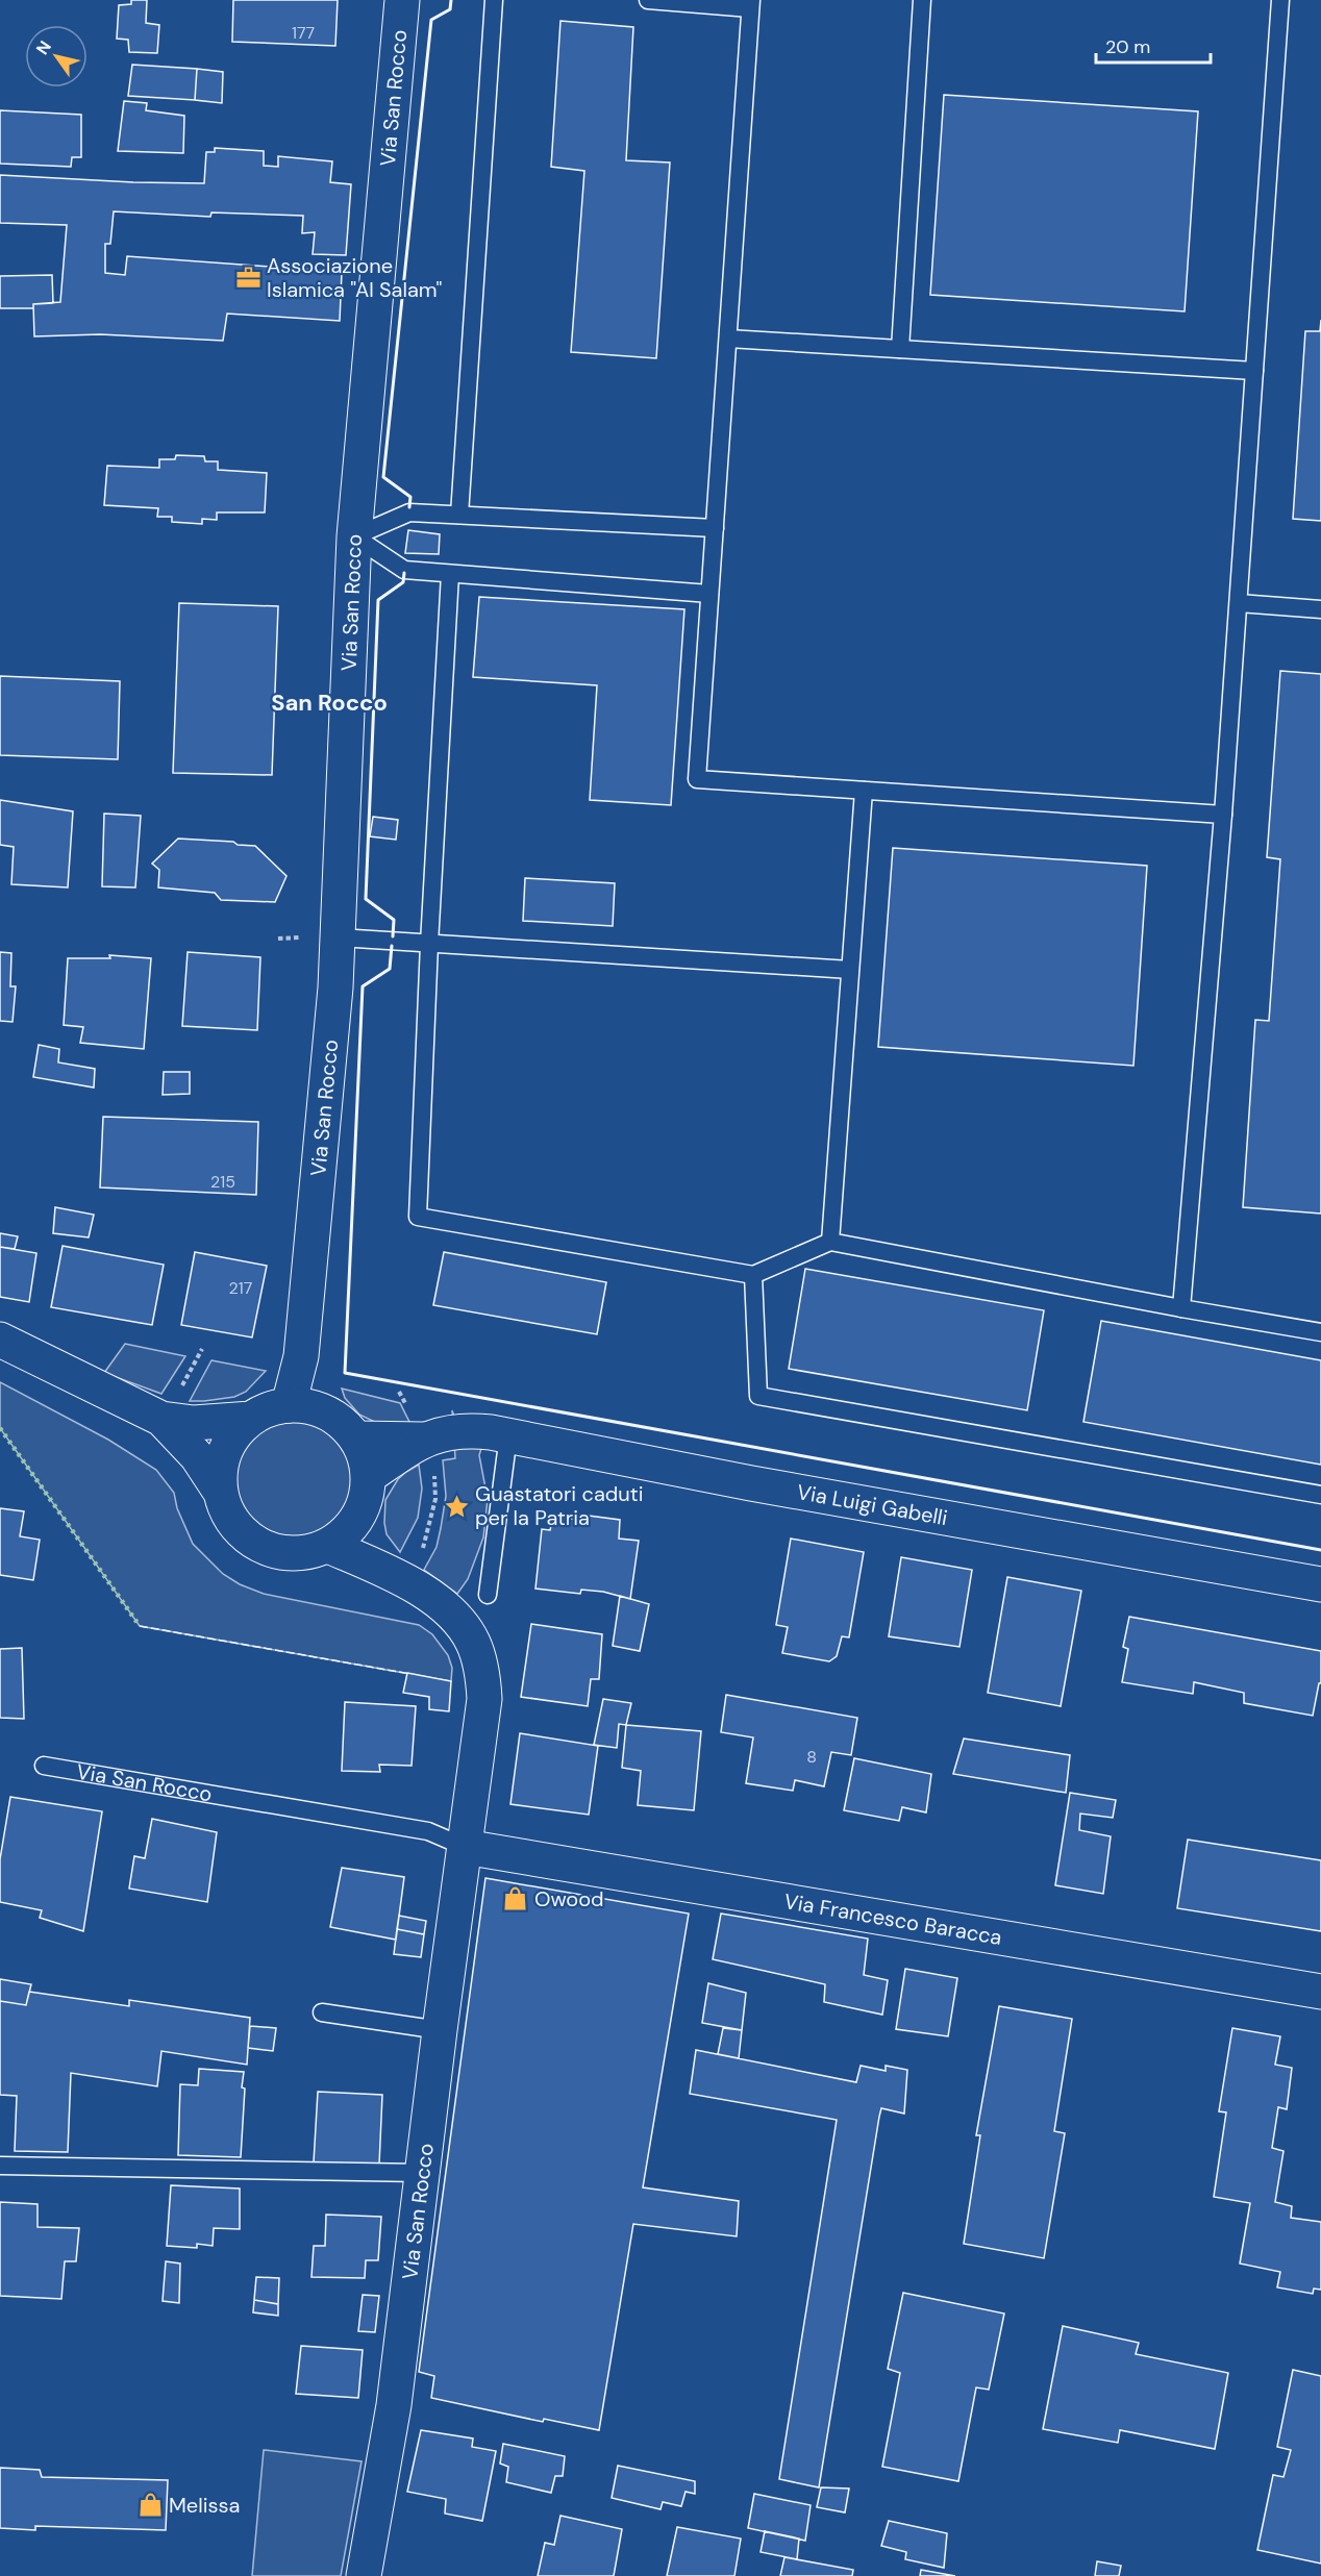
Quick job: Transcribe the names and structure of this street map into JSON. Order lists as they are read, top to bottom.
{
  "streets": {
    "street": ["Via San Rocco", "Via Luigi Gabelli", "Via Francesco Baracca"]
  },
  "crossings": [
    ["Via San Rocco", "Via Luigi Gabelli"],
    ["Via San Rocco", "Via Francesco Baracca"]
  ],
  "districts": ["San Rocco"],
  "places": {
    "office": ["Associazione Islamica \"Al Salam\""],
    "place": ["Guastatori caduti per la Patria"],
    "shop": ["Owood", "Melissa"]
  },
  "house_numbers": [
    "177",
    "215",
    "217",
    "8"
  ],
  "scale_bar": "20 m",
  "north": "top left"
}
